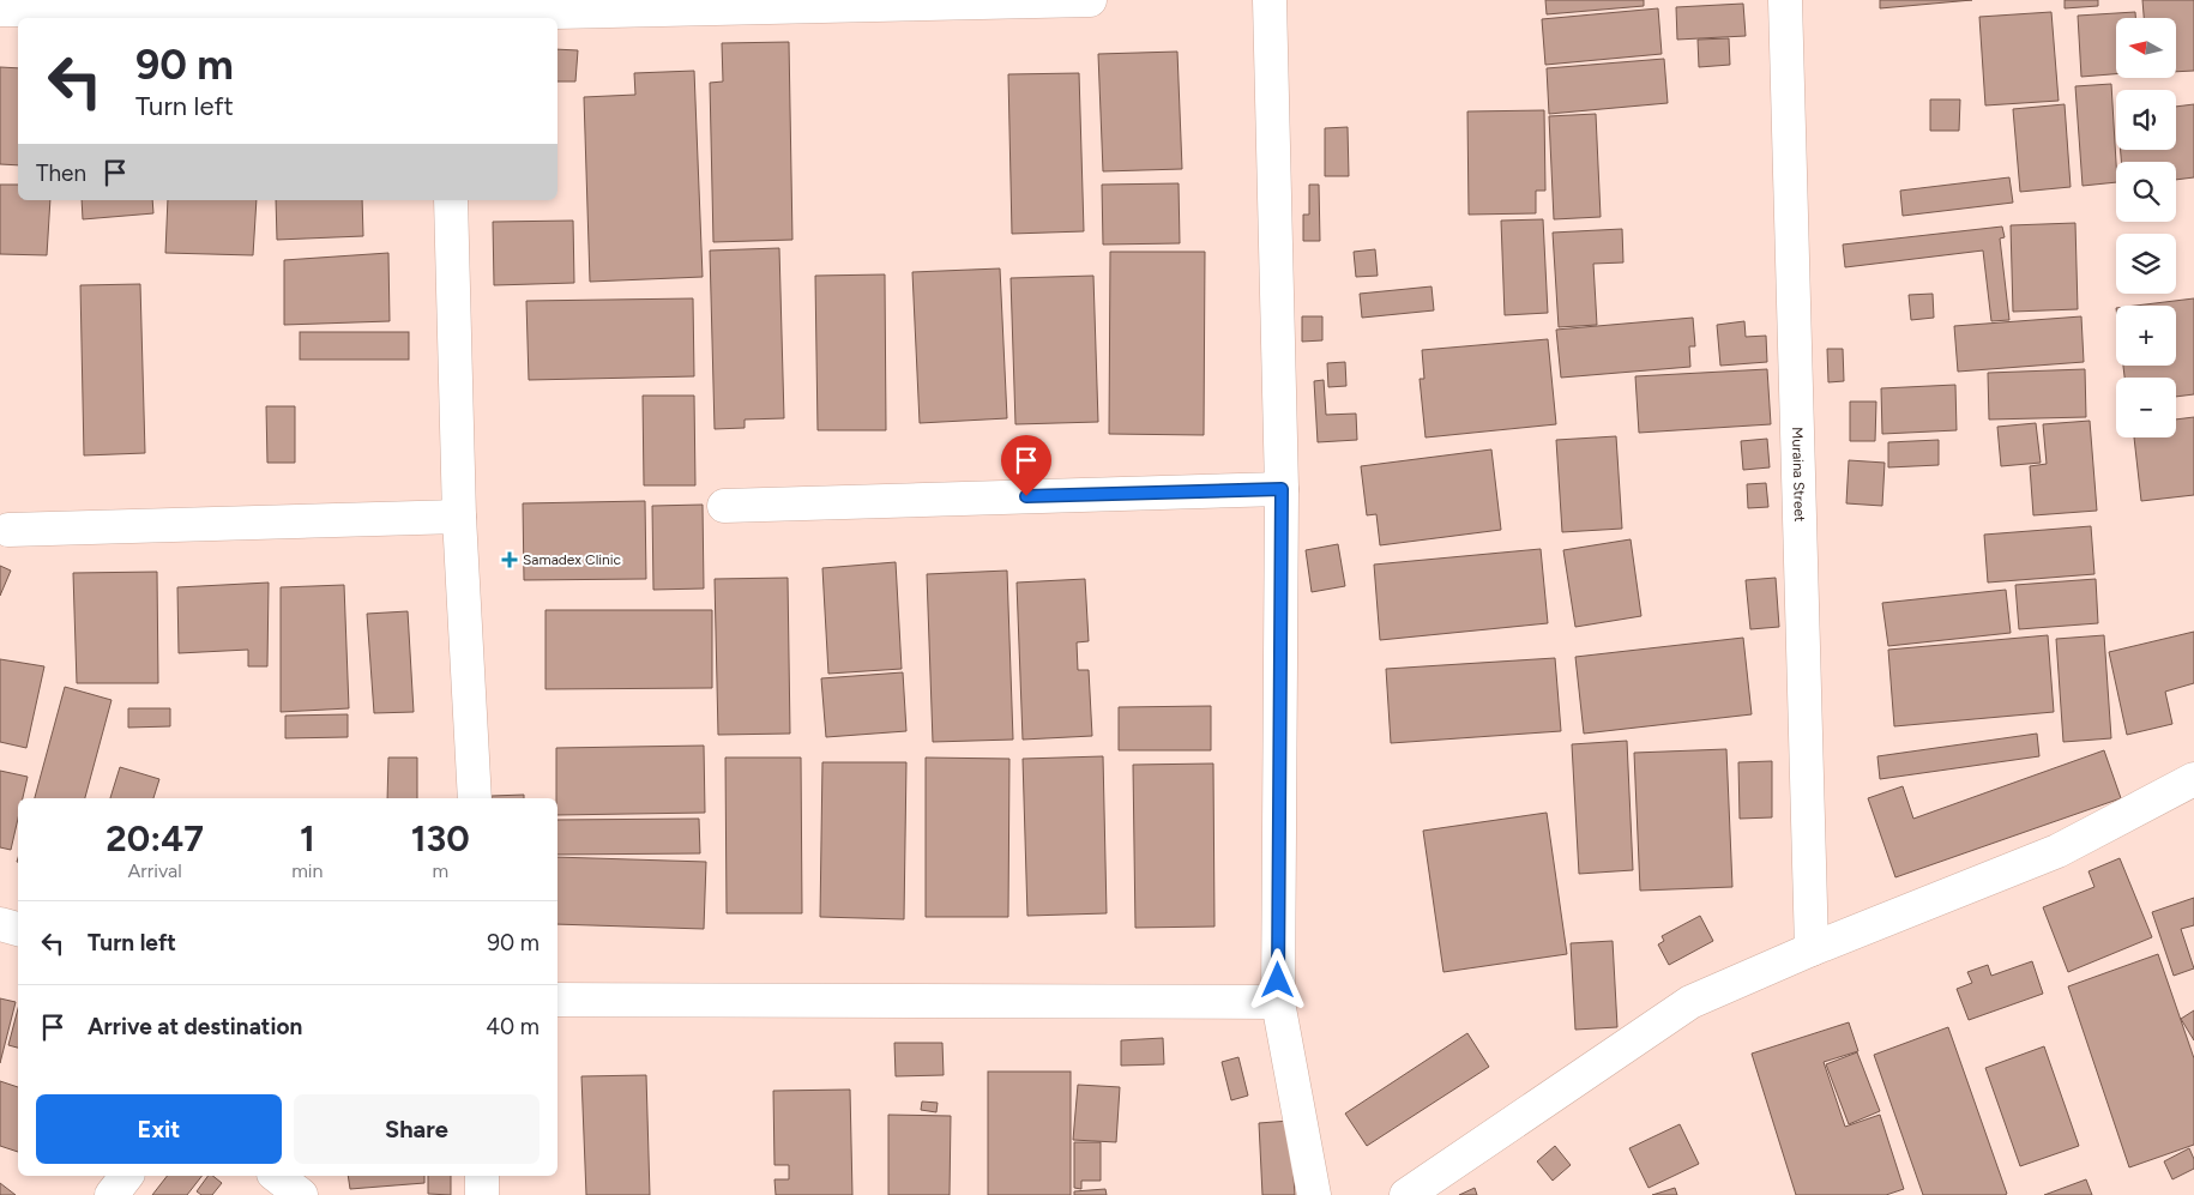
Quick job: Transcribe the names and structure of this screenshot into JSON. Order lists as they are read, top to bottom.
{
  "streets": {
    "street": ["Muraina Street"]
  },
  "places": {
    "health": ["Samadex Clinic"]
  },
  "north": "left",
  "page": {
    "map_buttons": ["+", "−"],
    "turn": ["90 m", "Turn left"],
    "then": "Then",
    "eta": [
      "20:47",
      "Arrival",
      "1",
      "min",
      "130",
      "m"
    ],
    "list": [
      {
        "name": "Turn left",
        "value": "90 m"
      },
      {
        "name": "Arrive at destination",
        "value": "40 m"
      }
    ],
    "buttons": ["Exit", "Share"]
  }
}
